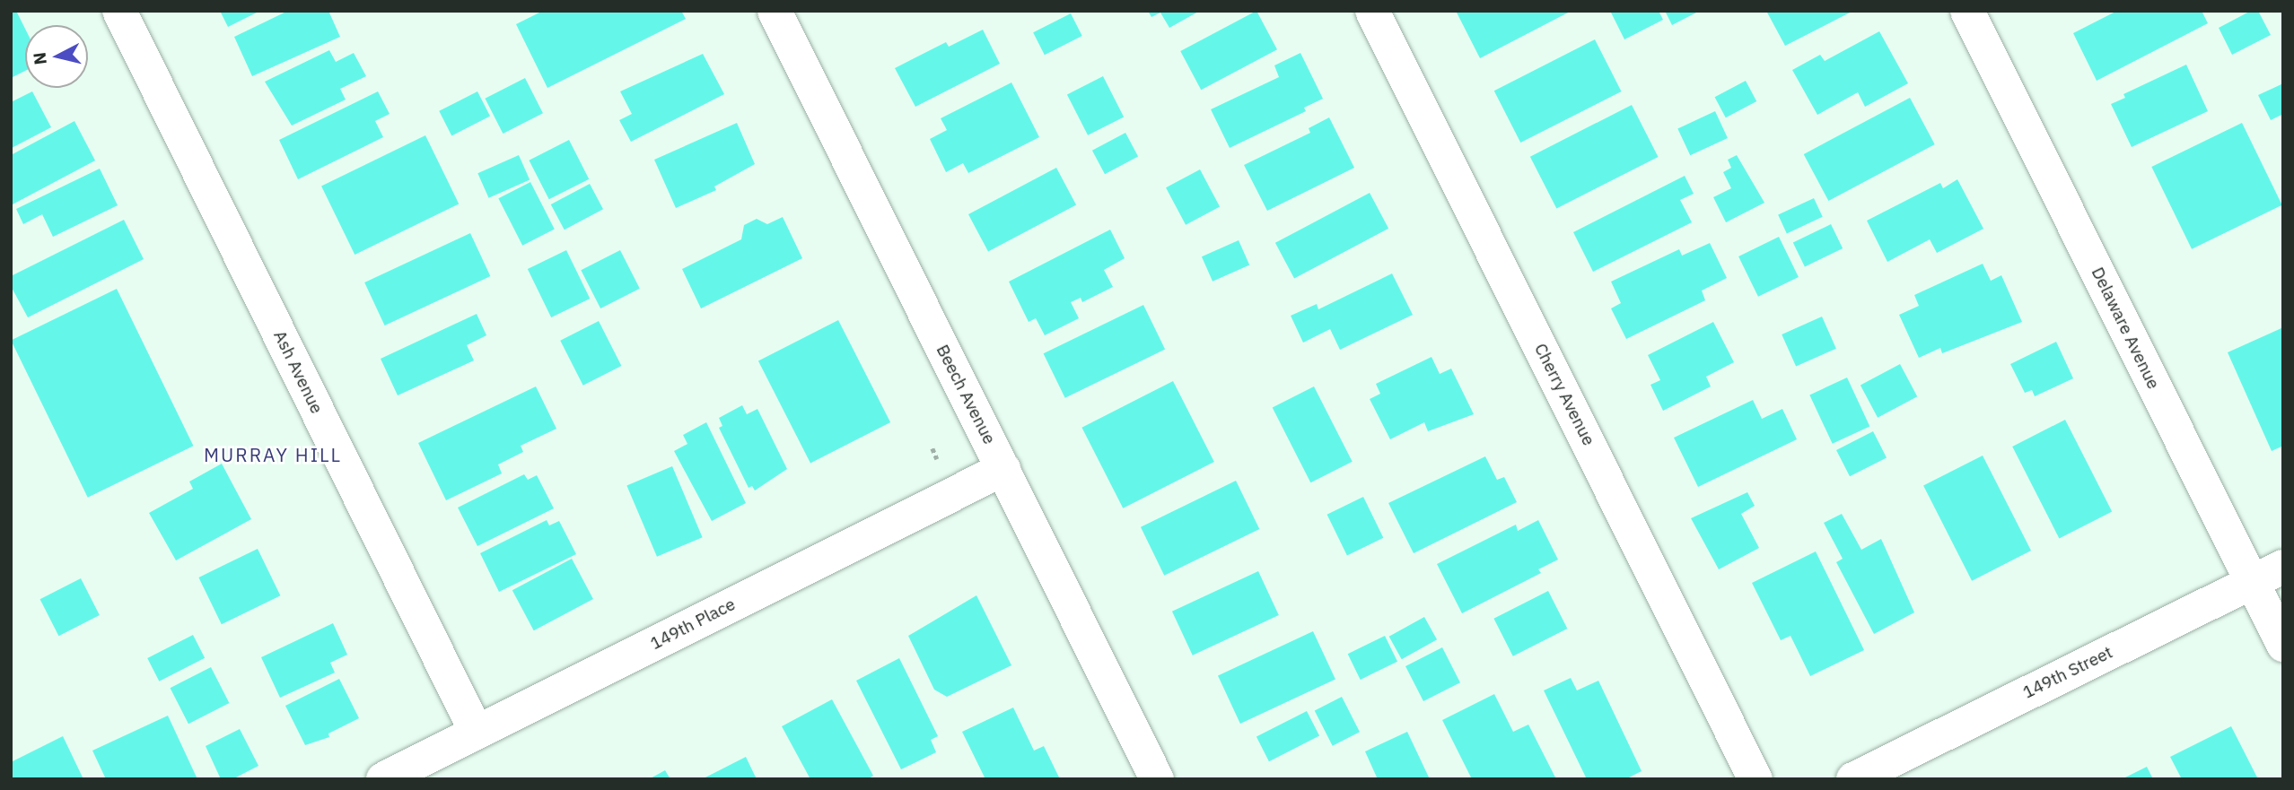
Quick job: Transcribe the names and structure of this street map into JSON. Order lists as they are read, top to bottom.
{
  "streets": {
    "street": [
      "Delaware Avenue",
      "Ash Avenue",
      "Beech Avenue",
      "Cherry Avenue",
      "149th Place",
      "149th Street"
    ]
  },
  "crossings": [
    ["Delaware Avenue", "149th Street"],
    ["Ash Avenue", "149th Place"],
    ["Beech Avenue", "149th Place"]
  ],
  "districts": ["MURRAY HILL"],
  "north": "left"
}
